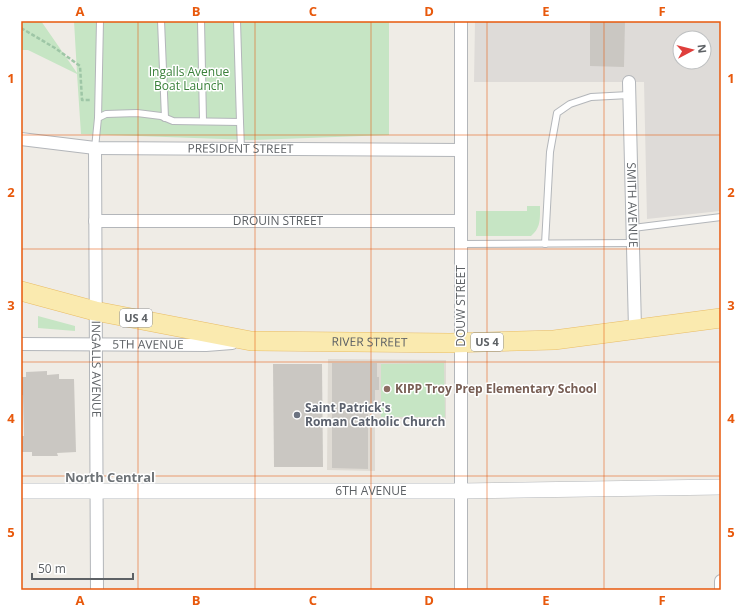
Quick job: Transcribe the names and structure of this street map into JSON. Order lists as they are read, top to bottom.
{
  "streets": {
    "main road": ["US 4", "RIVER STREET"],
    "street": [
      "PRESIDENT STREET",
      "SMITH AVENUE",
      "DROUIN STREET",
      "DOUW STREET",
      "5TH AVENUE",
      "INGALLS AVENUE",
      "6TH AVENUE"
    ]
  },
  "crossings": [
    ["PRESIDENT STREET", "DOUW STREET"],
    ["PRESIDENT STREET", "INGALLS AVENUE"],
    ["SMITH AVENUE", "RIVER STREET"],
    ["DROUIN STREET", "DOUW STREET"],
    ["DROUIN STREET", "INGALLS AVENUE"],
    ["DOUW STREET", "RIVER STREET"],
    ["DOUW STREET", "6TH AVENUE"],
    ["RIVER STREET", "5TH AVENUE"],
    ["RIVER STREET", "INGALLS AVENUE"],
    ["5TH AVENUE", "INGALLS AVENUE"],
    ["INGALLS AVENUE", "6TH AVENUE"]
  ],
  "districts": ["North Central"],
  "parks": ["Ingalls Avenue Boat Launch"],
  "places": ["KIPP Troy Prep Elementary School", "Saint Patrick's Roman Catholic Church"],
  "scale_bar": "50 m",
  "north": "right",
  "grid": {
    "columns": [
      "A",
      "B",
      "C",
      "D",
      "E",
      "F"
    ],
    "rows": [
      "1",
      "2",
      "3",
      "4",
      "5"
    ]
  }
}
